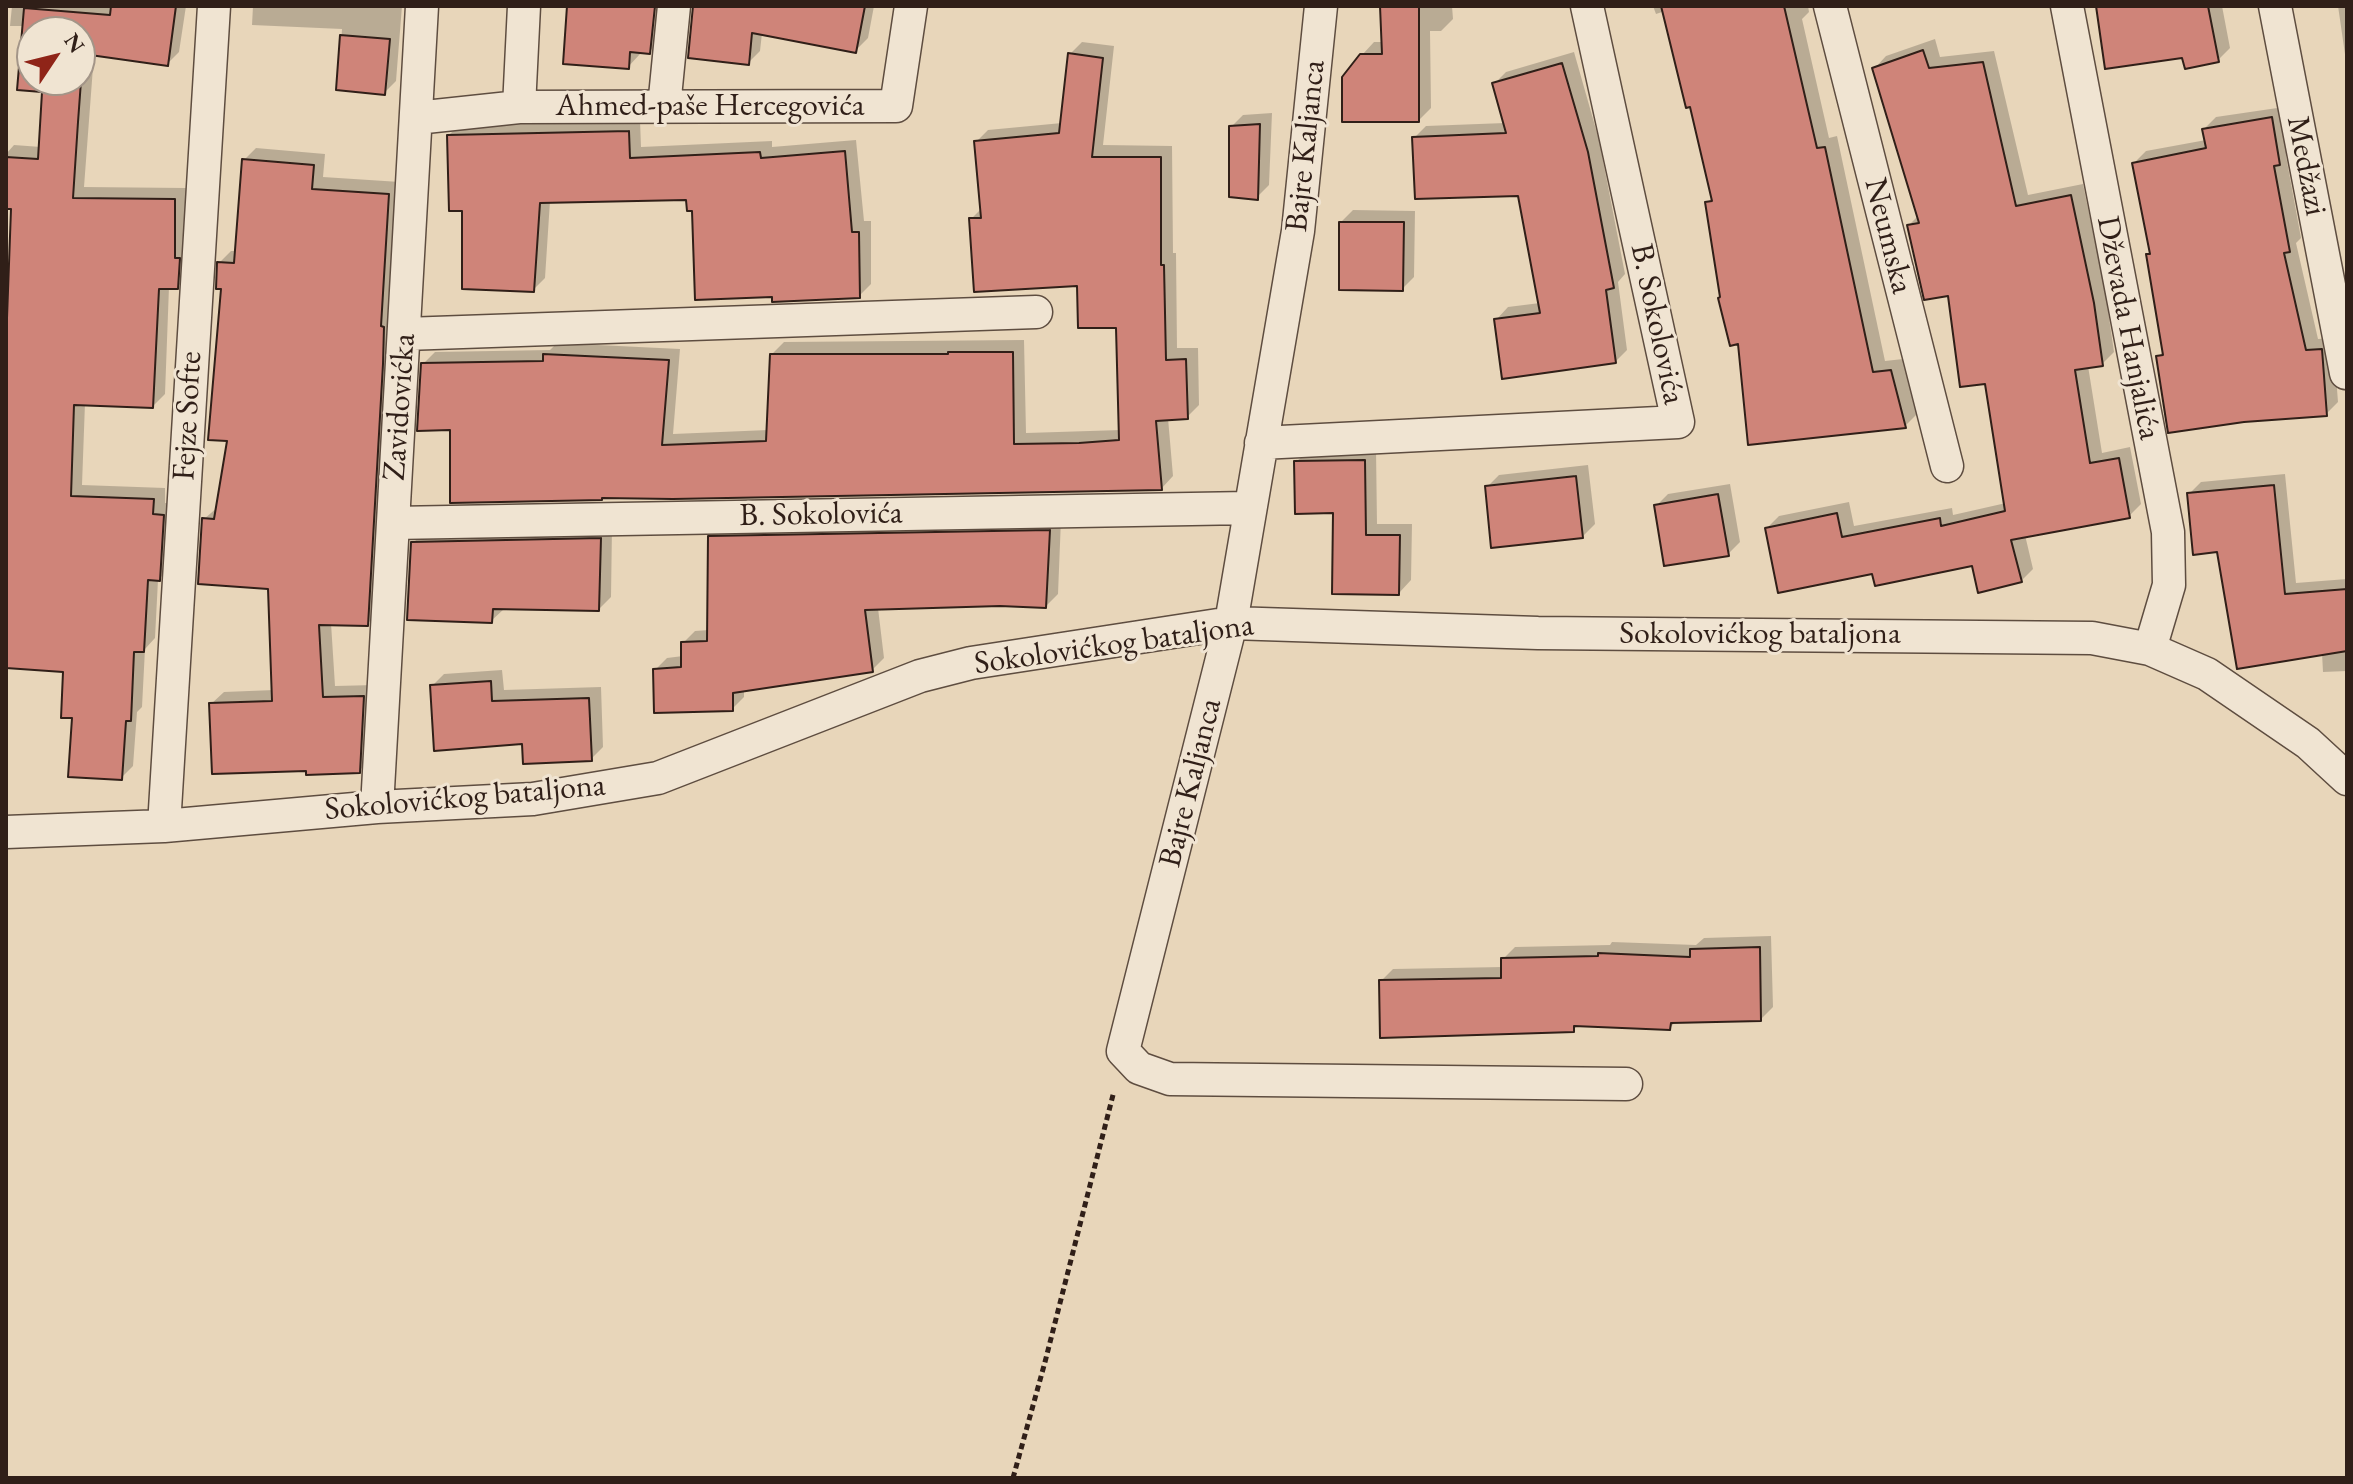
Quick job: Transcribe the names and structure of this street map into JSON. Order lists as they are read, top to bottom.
{
  "streets": {
    "street": [
      "Ahmed-paše Hercegovića",
      "Bajre Kaljanca",
      "Medžazi",
      "Neumska",
      "B. Sokolovića",
      "Dževada Hanjalića",
      "Zavidovićka",
      "Fejze Softe",
      "Sokolovićkog bataljona"
    ]
  },
  "crossings": [
    ["Ahmed-paše Hercegovića", "Zavidovićka"],
    ["Bajre Kaljanca", "B. Sokolovića"],
    ["Bajre Kaljanca", "Sokolovićkog bataljona"],
    ["B. Sokolovića", "Zavidovićka"],
    ["Dževada Hanjalića", "Sokolovićkog bataljona"],
    ["Zavidovićka", "Sokolovićkog bataljona"],
    ["Fejze Softe", "Sokolovićkog bataljona"]
  ],
  "north": "top right"
}
